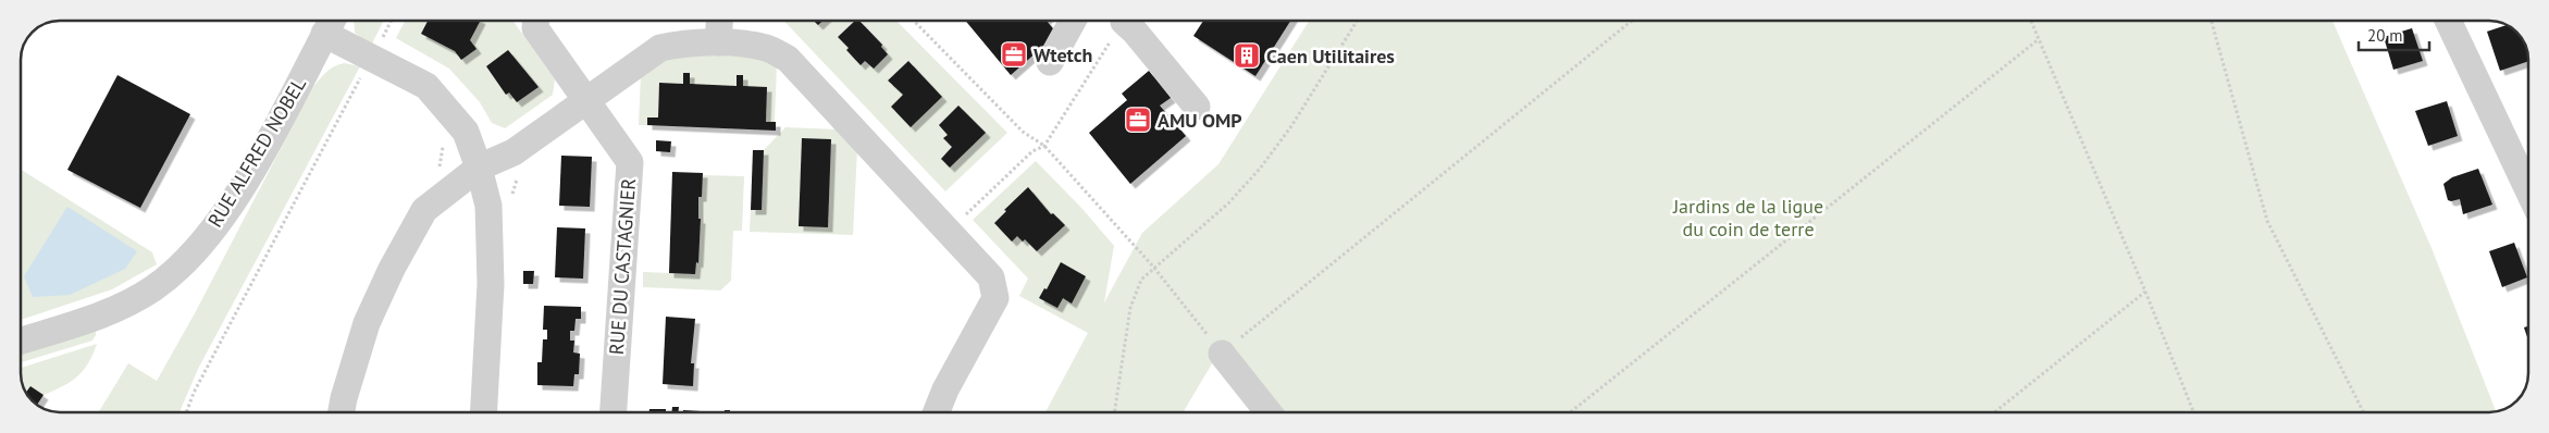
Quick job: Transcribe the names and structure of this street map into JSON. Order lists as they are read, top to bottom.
{
  "streets": {
    "street": ["RUE ALFRED NOBEL", "RUE DU CASTAGNIER"]
  },
  "parks": ["Jardins de la ligue du coin de terre"],
  "places": {
    "office": ["Wtetch", "AMU OMP"],
    "building": ["Caen Utilitaires"]
  },
  "scale_bar": "20 m"
}
